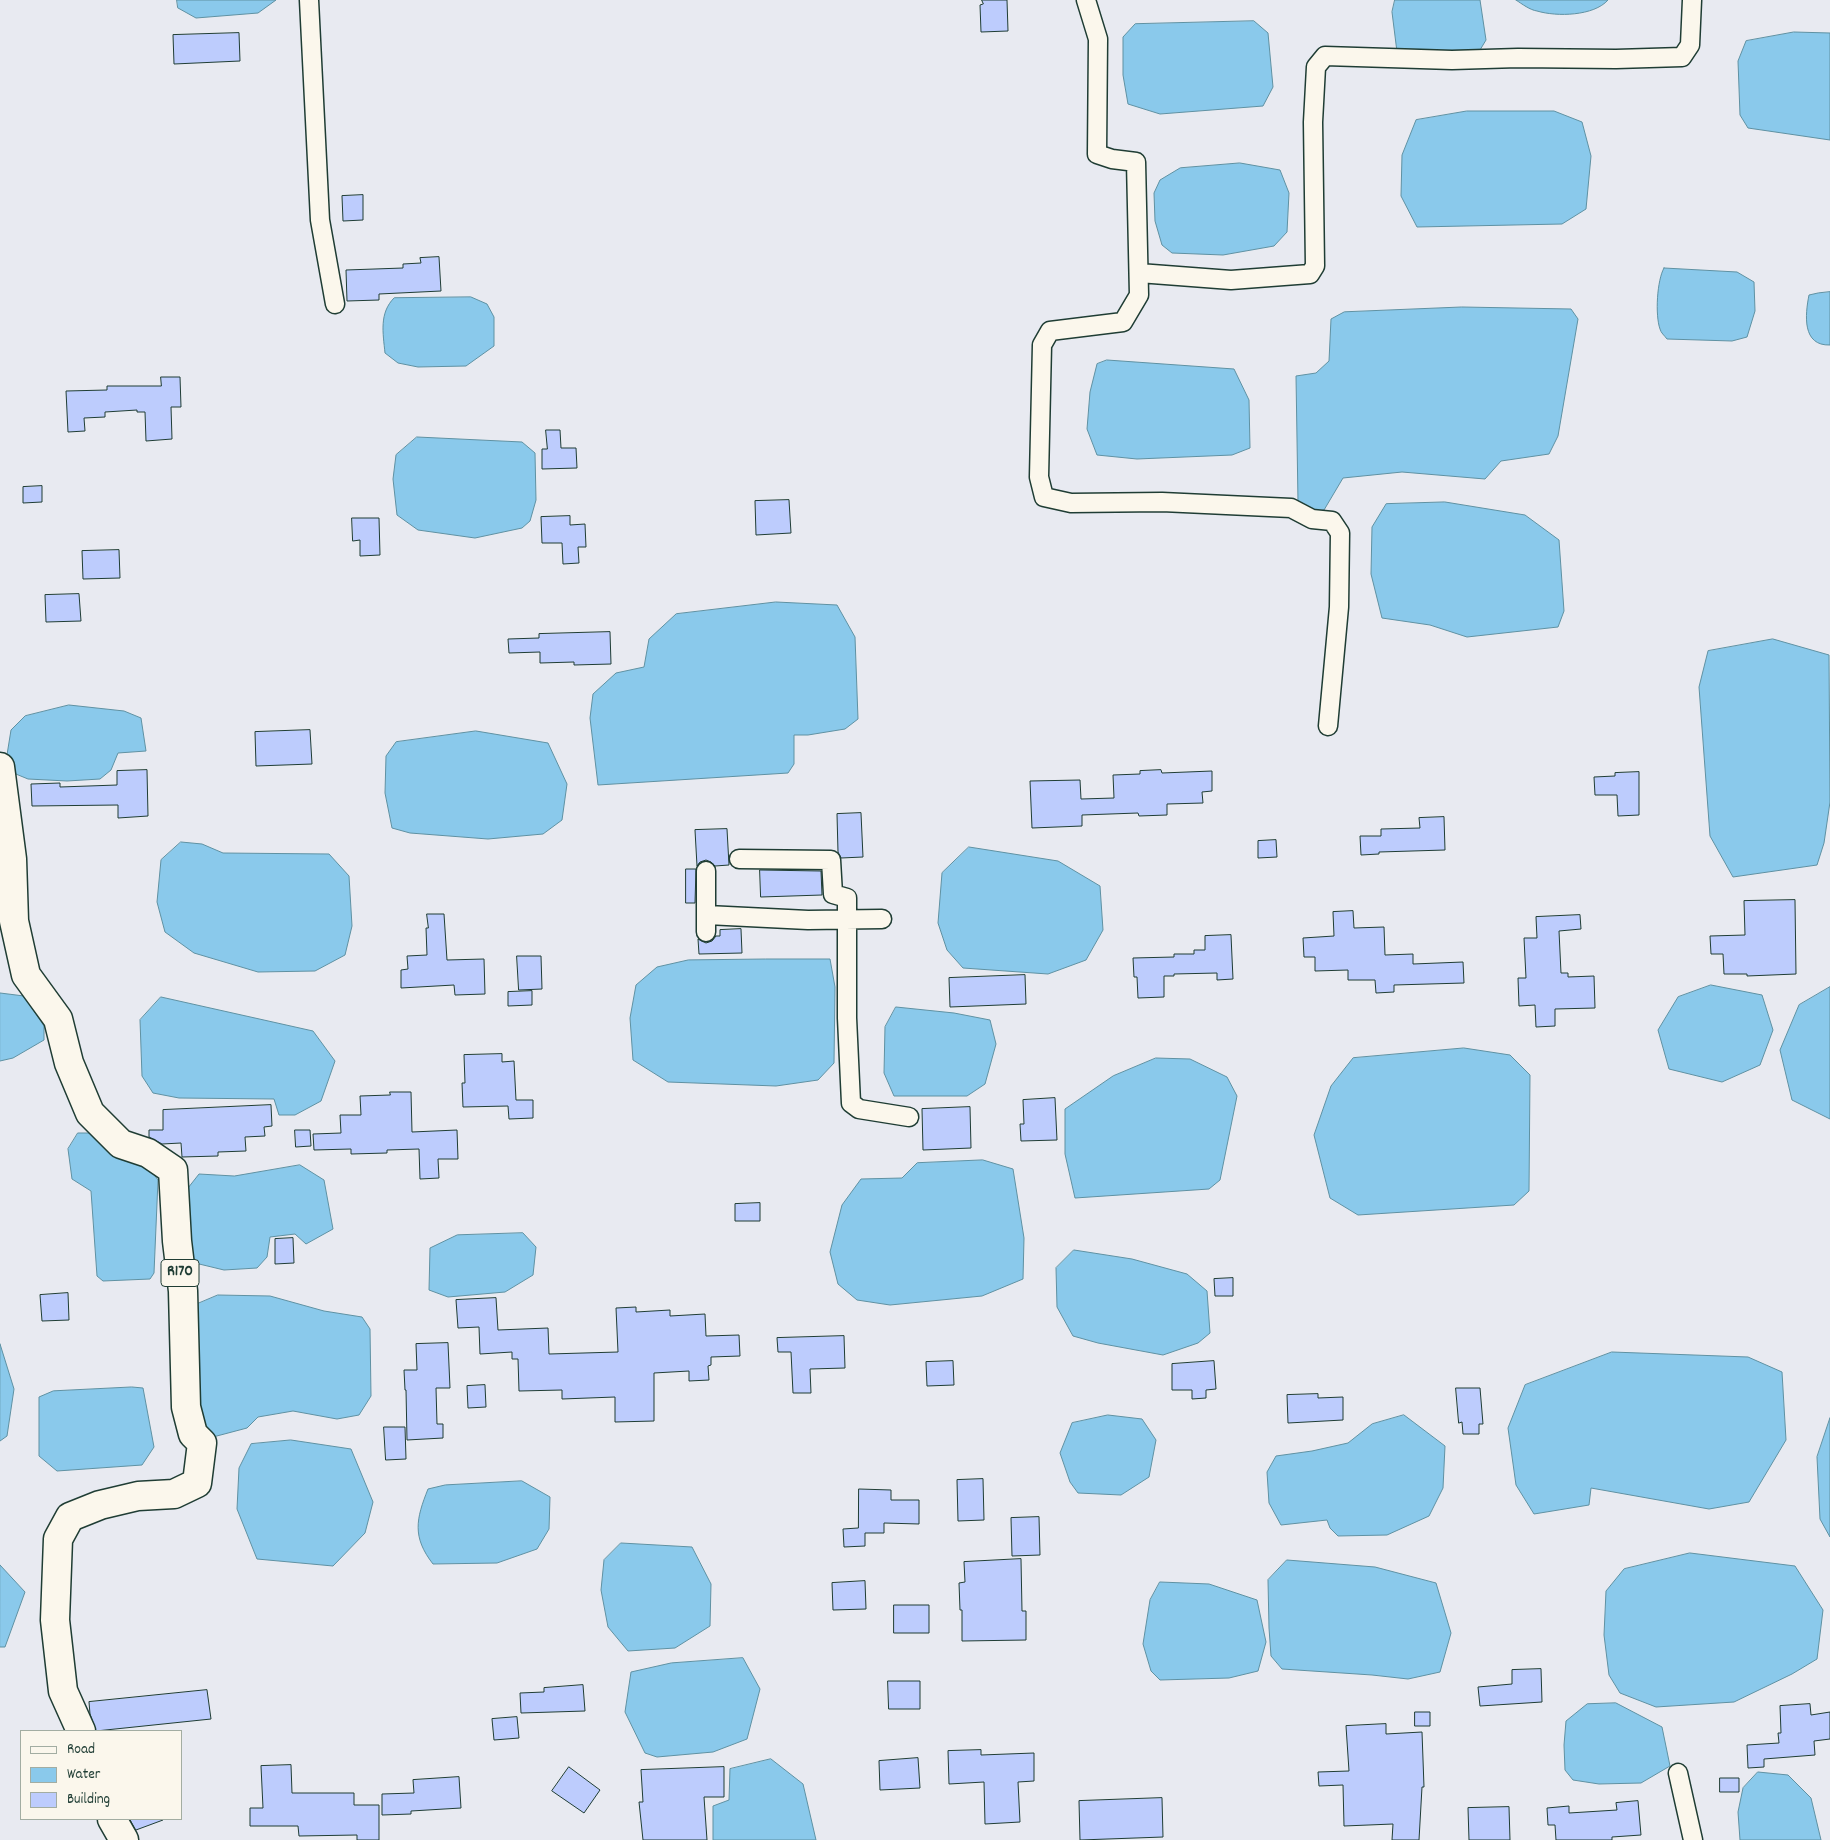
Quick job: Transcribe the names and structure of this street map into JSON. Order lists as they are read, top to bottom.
{
  "streets": {
    "main road": ["R170"]
  },
  "legend": ["Road", "Water", "Building"]
}
